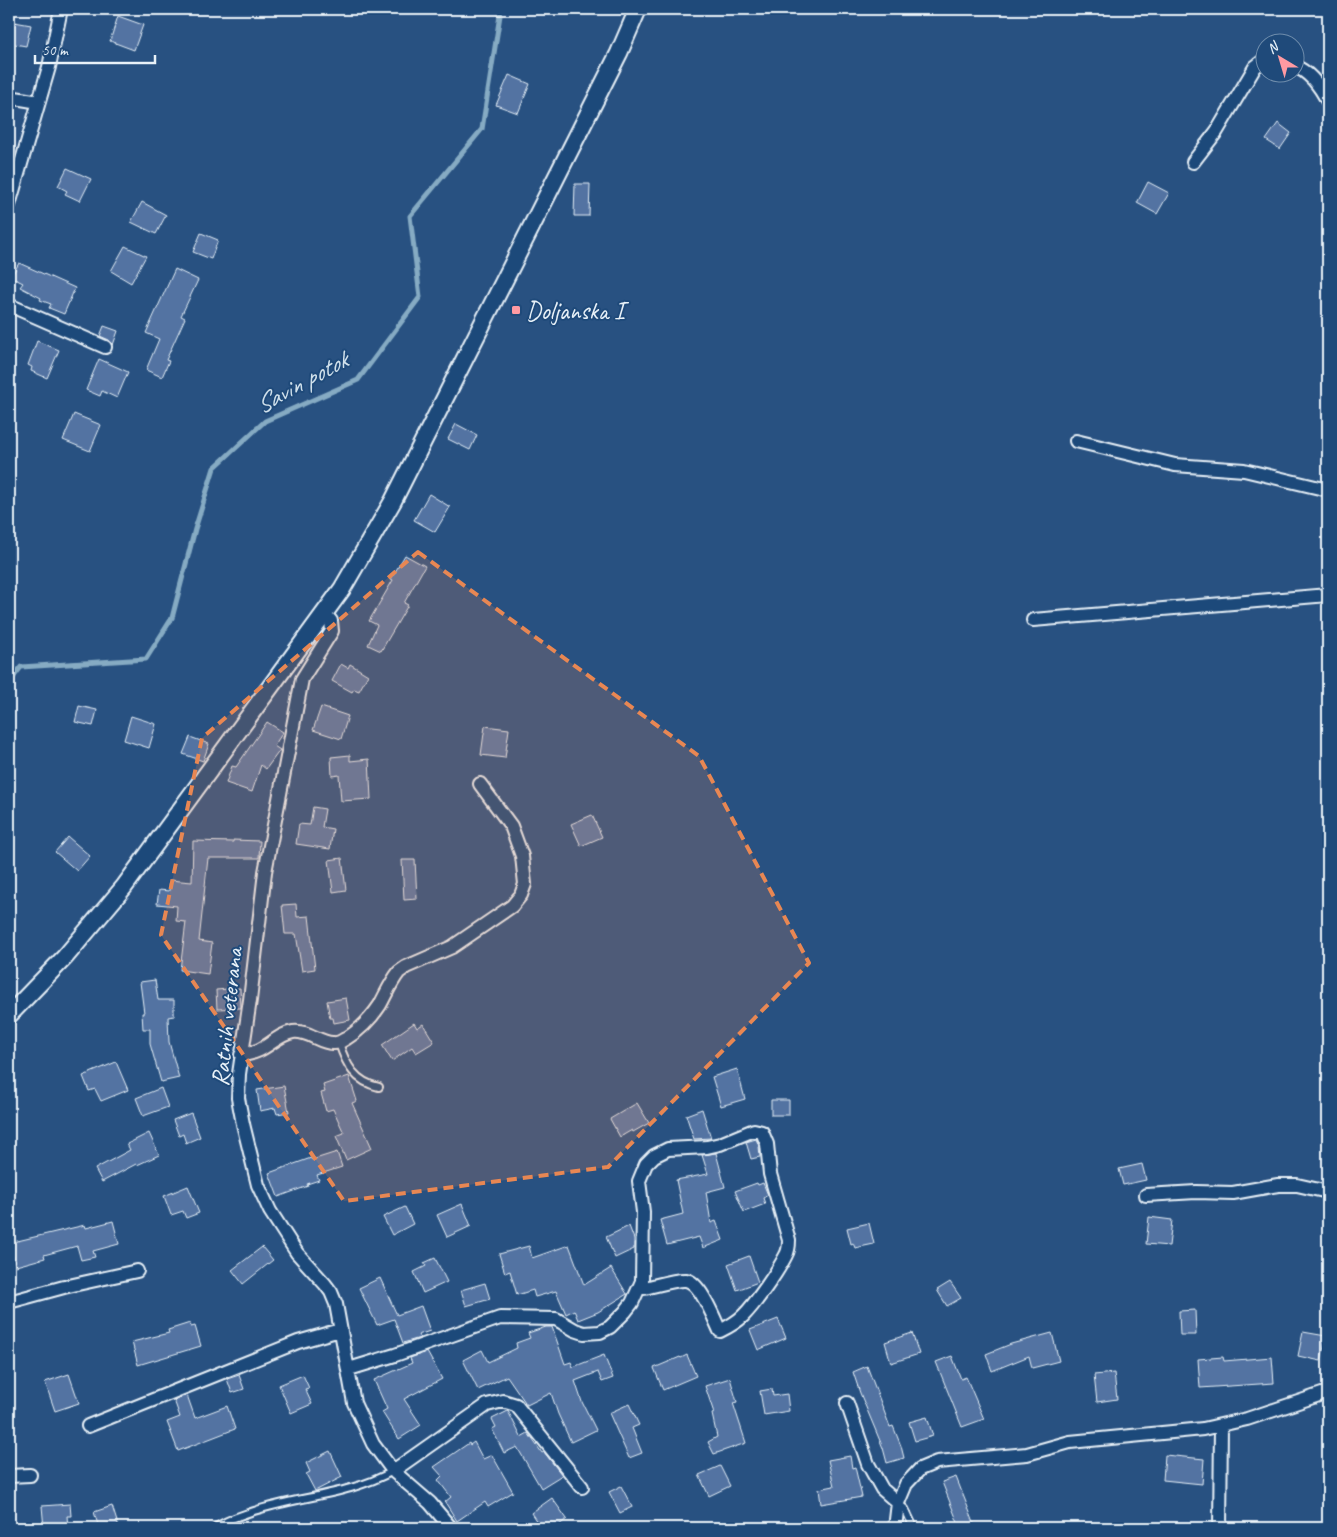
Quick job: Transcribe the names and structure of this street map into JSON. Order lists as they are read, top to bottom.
{
  "streets": {
    "street": ["Ratnih veterana"]
  },
  "water": ["Savin potok"],
  "places": {
    "transit": ["Doljanska I"]
  },
  "scale_bar": "50 m",
  "north": "top left"
}
